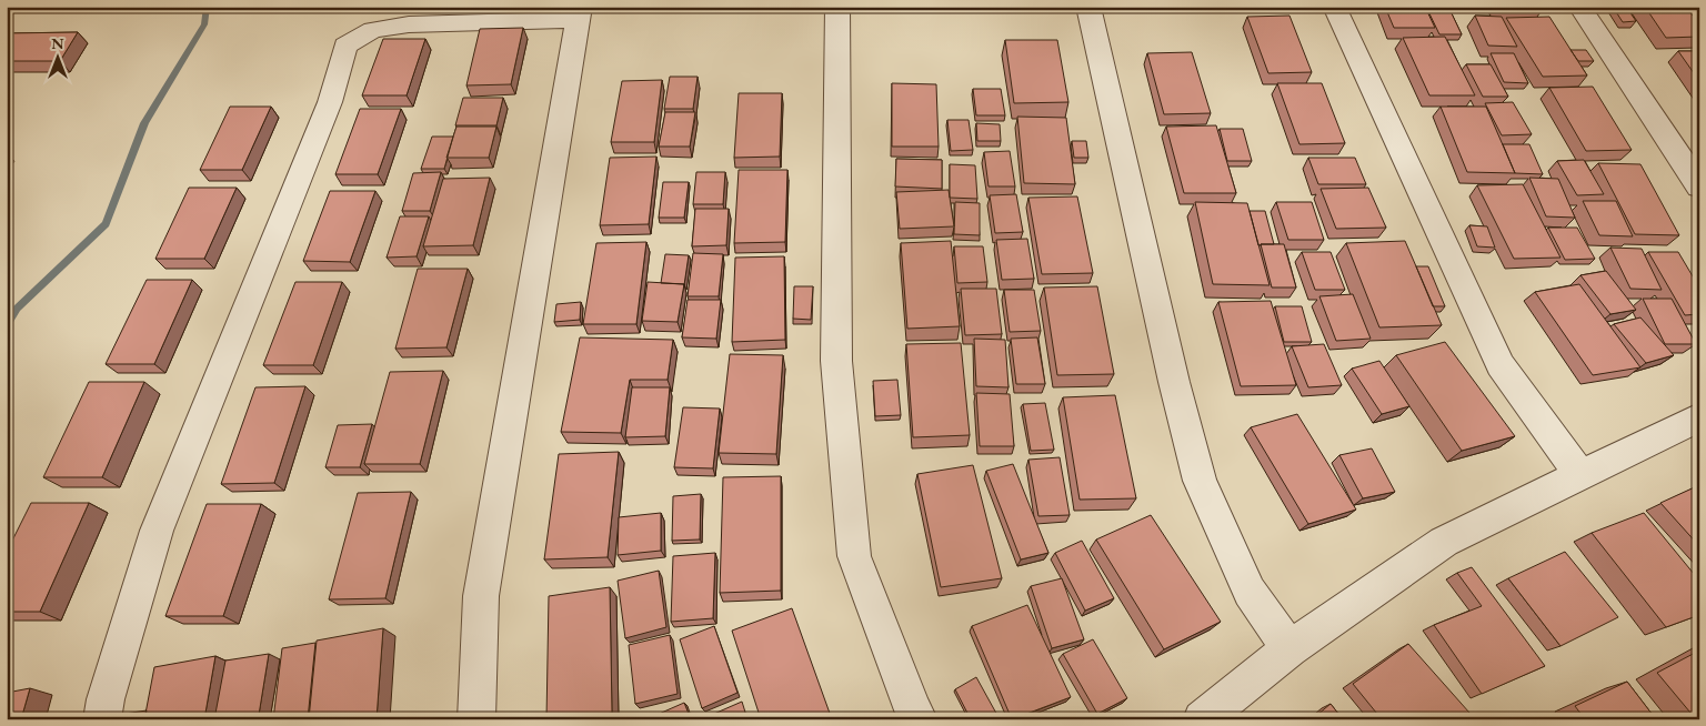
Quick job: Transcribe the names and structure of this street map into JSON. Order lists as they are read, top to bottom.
{
  "north": "top"
}
